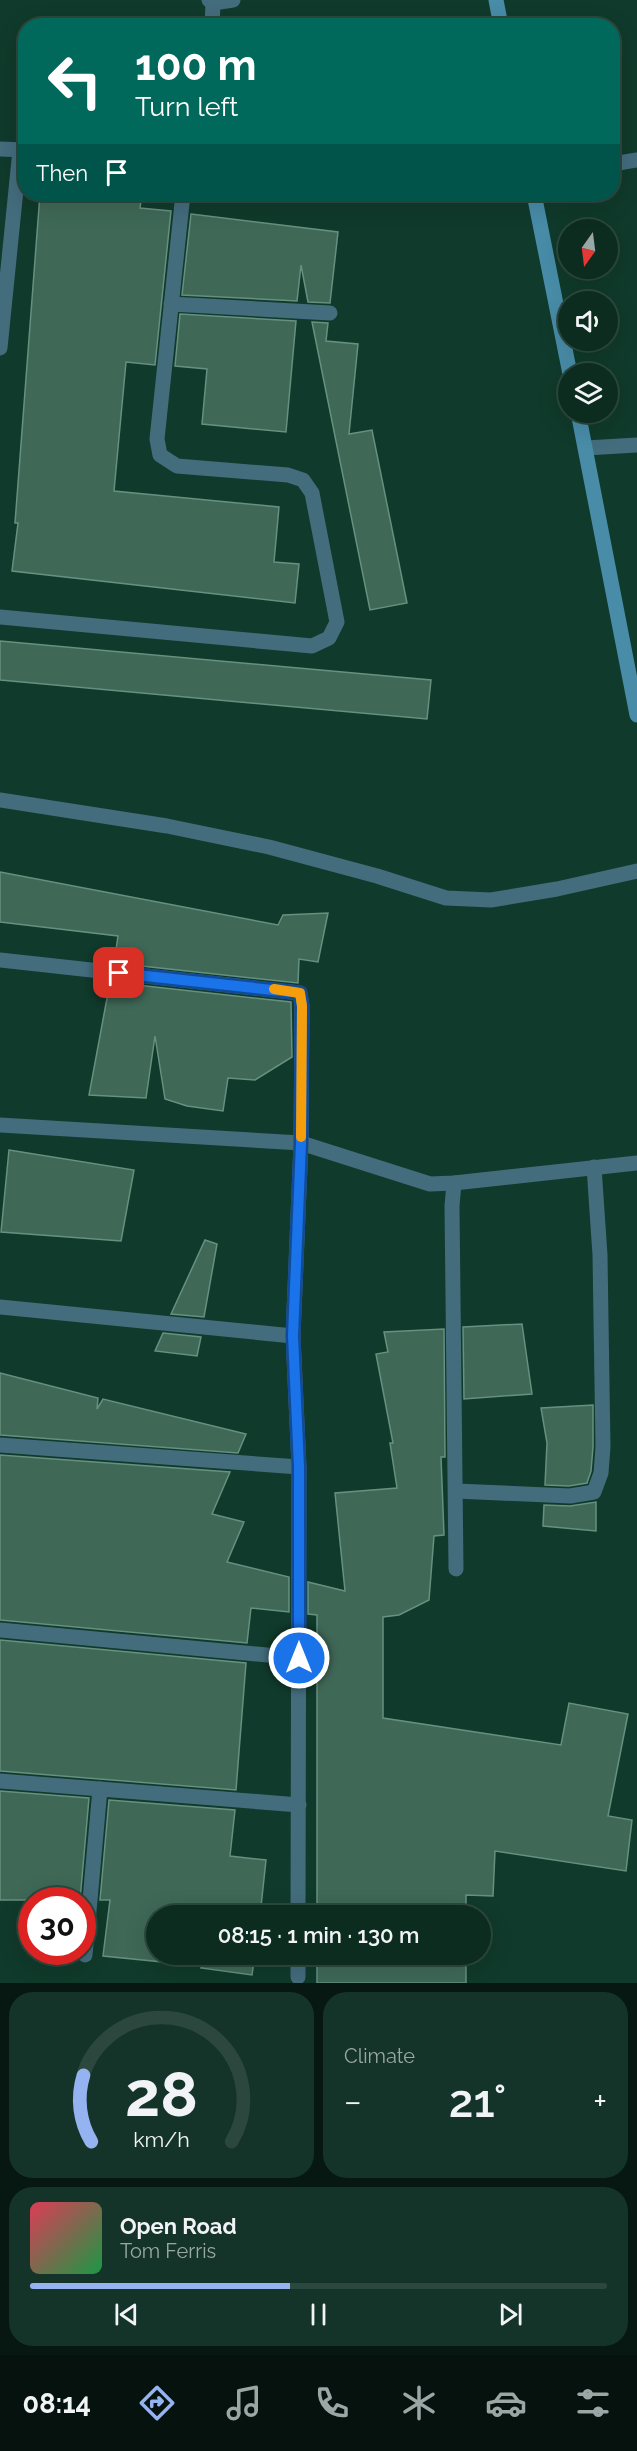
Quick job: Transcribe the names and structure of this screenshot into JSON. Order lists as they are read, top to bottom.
{
  "north": "bottom",
  "page": {
    "turn": ["100 m", "Turn left"],
    "then": "Then",
    "limit": "30",
    "trip": "08:15 · 1 min · 130 m",
    "tile": "Climate",
    "heat": ["−", "21°", "+"],
    "song": ["Open Road", "Tom Ferris"],
    "tabs": "08:14",
    "gauge": ["28", "km/h"]
  }
}
